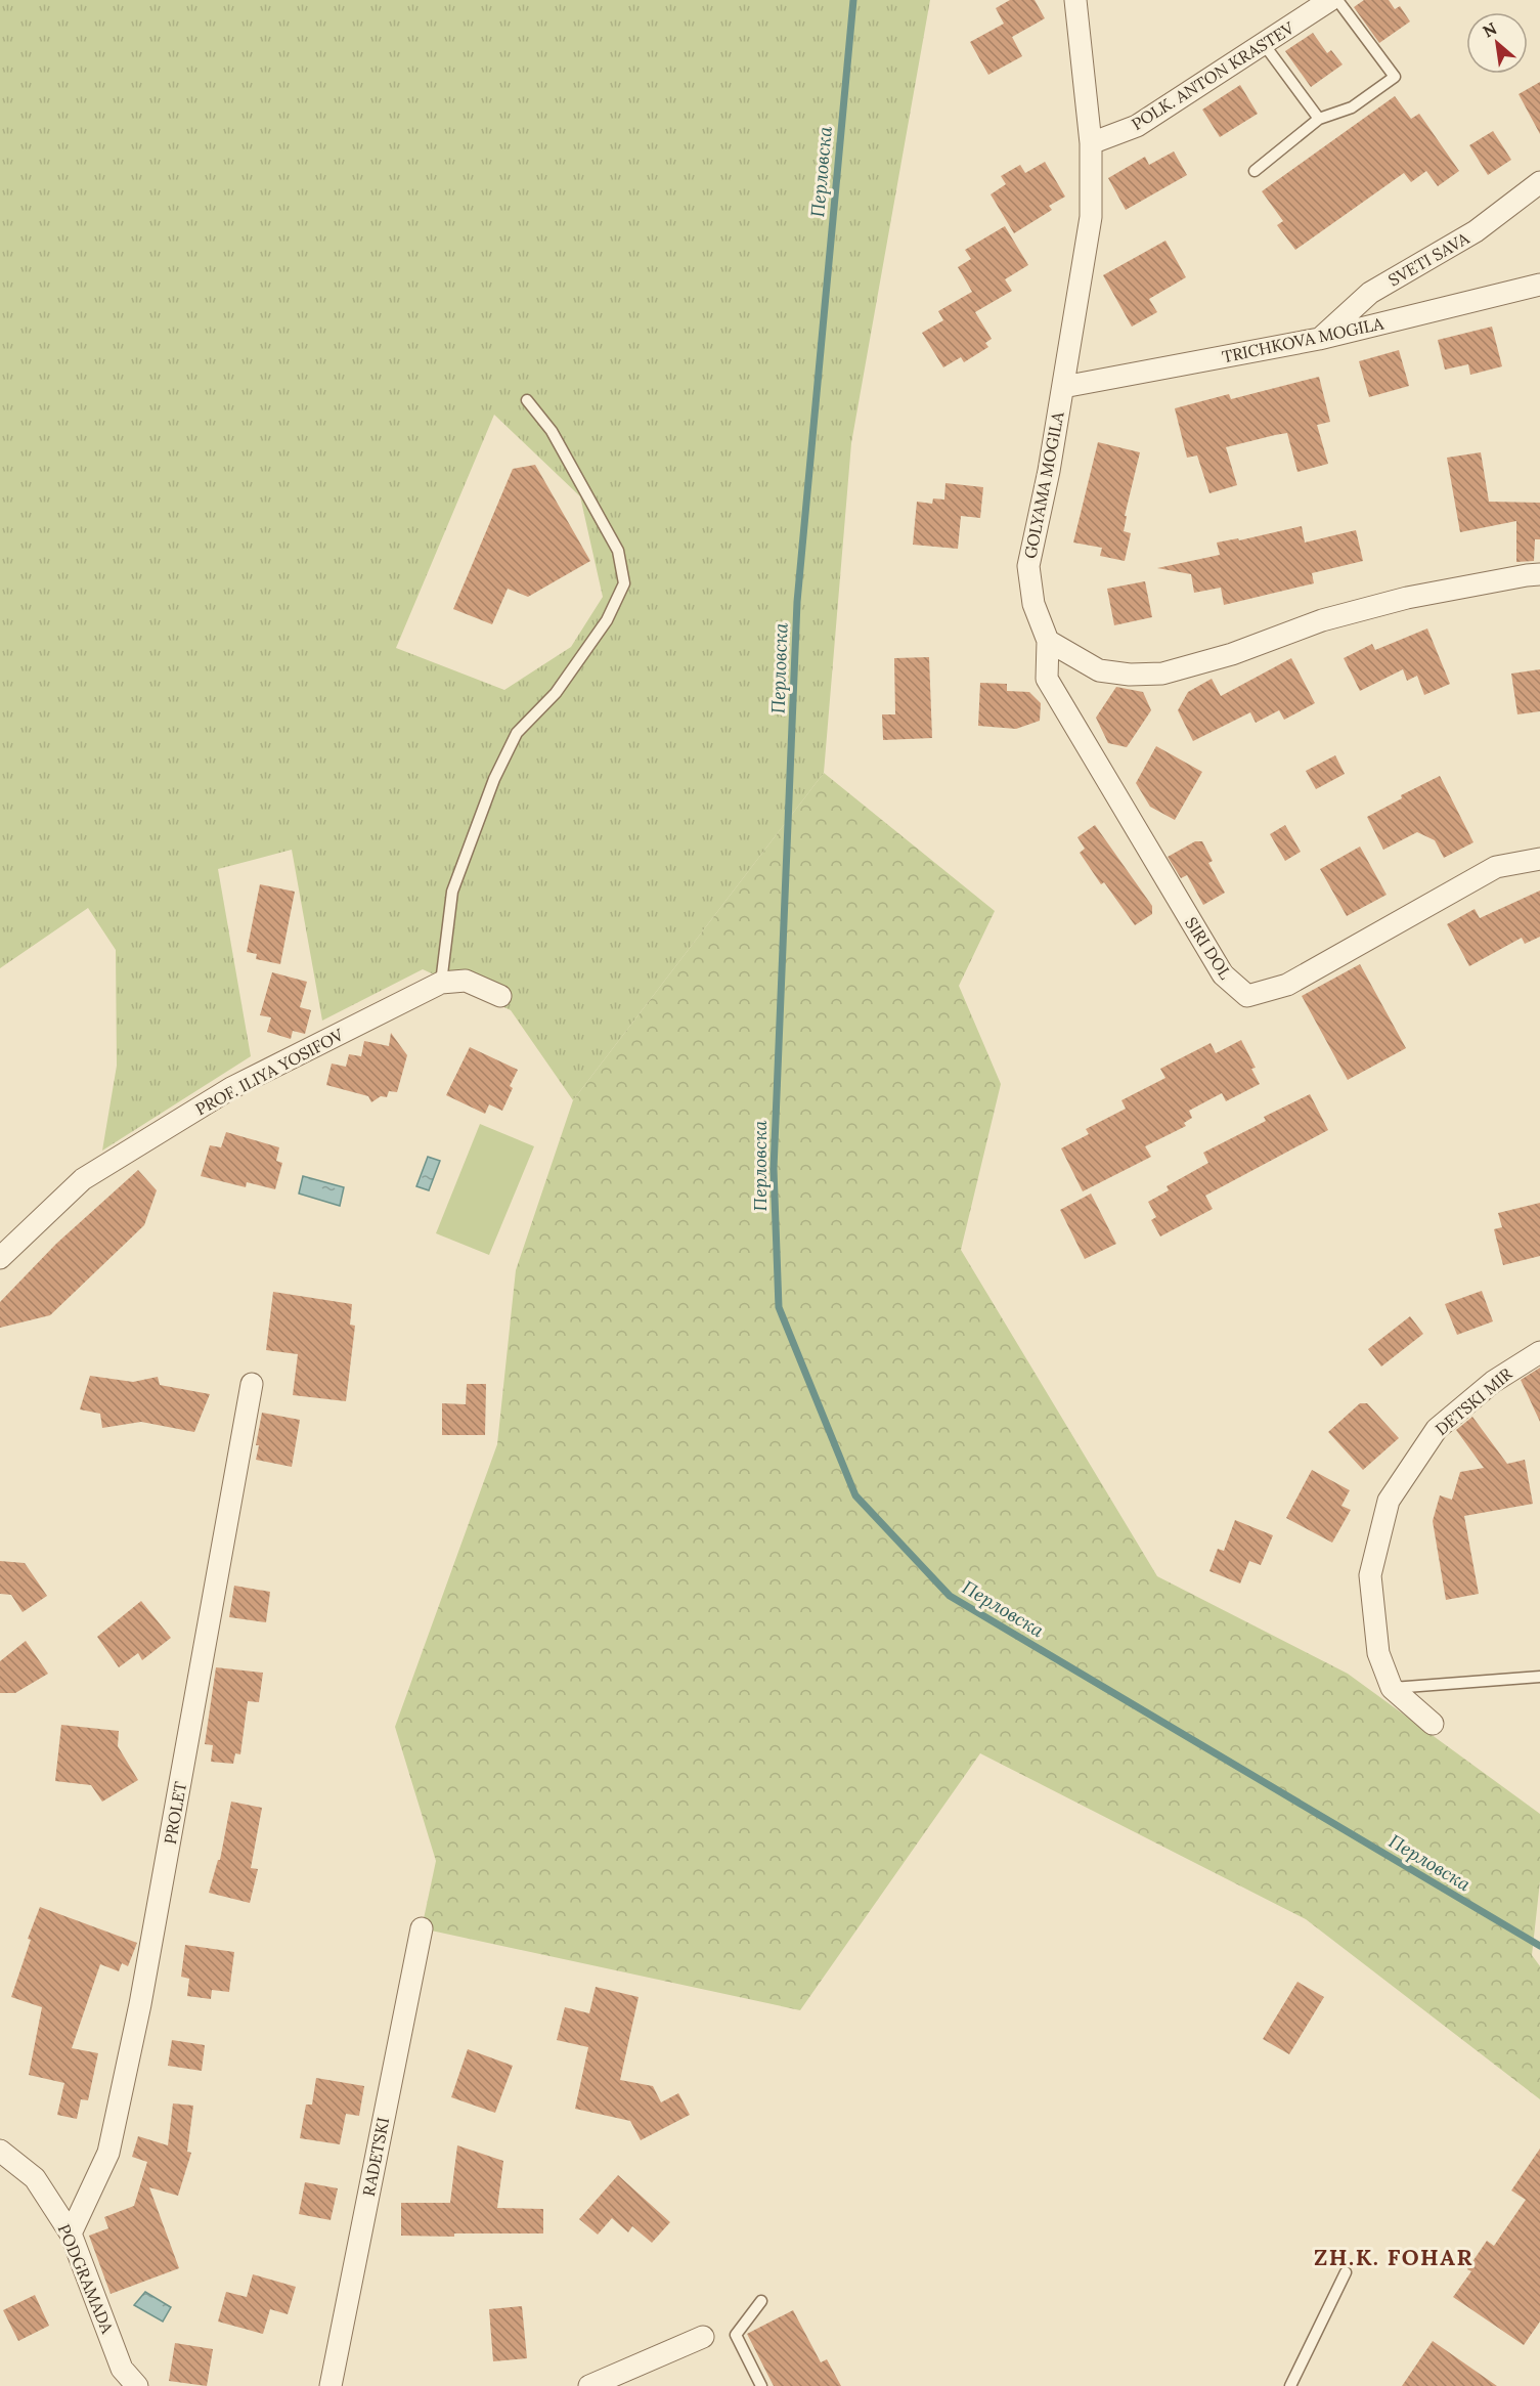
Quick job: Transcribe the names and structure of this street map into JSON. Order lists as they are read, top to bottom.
{
  "streets": {
    "street": [
      "POLK. ANTON KRASTEV",
      "SVETI SAVA",
      "TRICHKOVA MOGILA",
      "GOLYAMA MOGILA",
      "SIRI DOL",
      "PROF. ILIYA YOSIFOV",
      "DETSKI MIR",
      "PROLET",
      "RADETSKI",
      "PODGRAMADA"
    ]
  },
  "crossings": [
    ["POLK. ANTON KRASTEV", "GOLYAMA MOGILA"],
    ["SVETI SAVA", "TRICHKOVA MOGILA"],
    ["TRICHKOVA MOGILA", "GOLYAMA MOGILA"],
    ["GOLYAMA MOGILA", "SIRI DOL"],
    ["PROLET", "PODGRAMADA"]
  ],
  "districts": ["ZH.K. FOHAR"],
  "water": ["Перловска"],
  "north": "top left"
}
